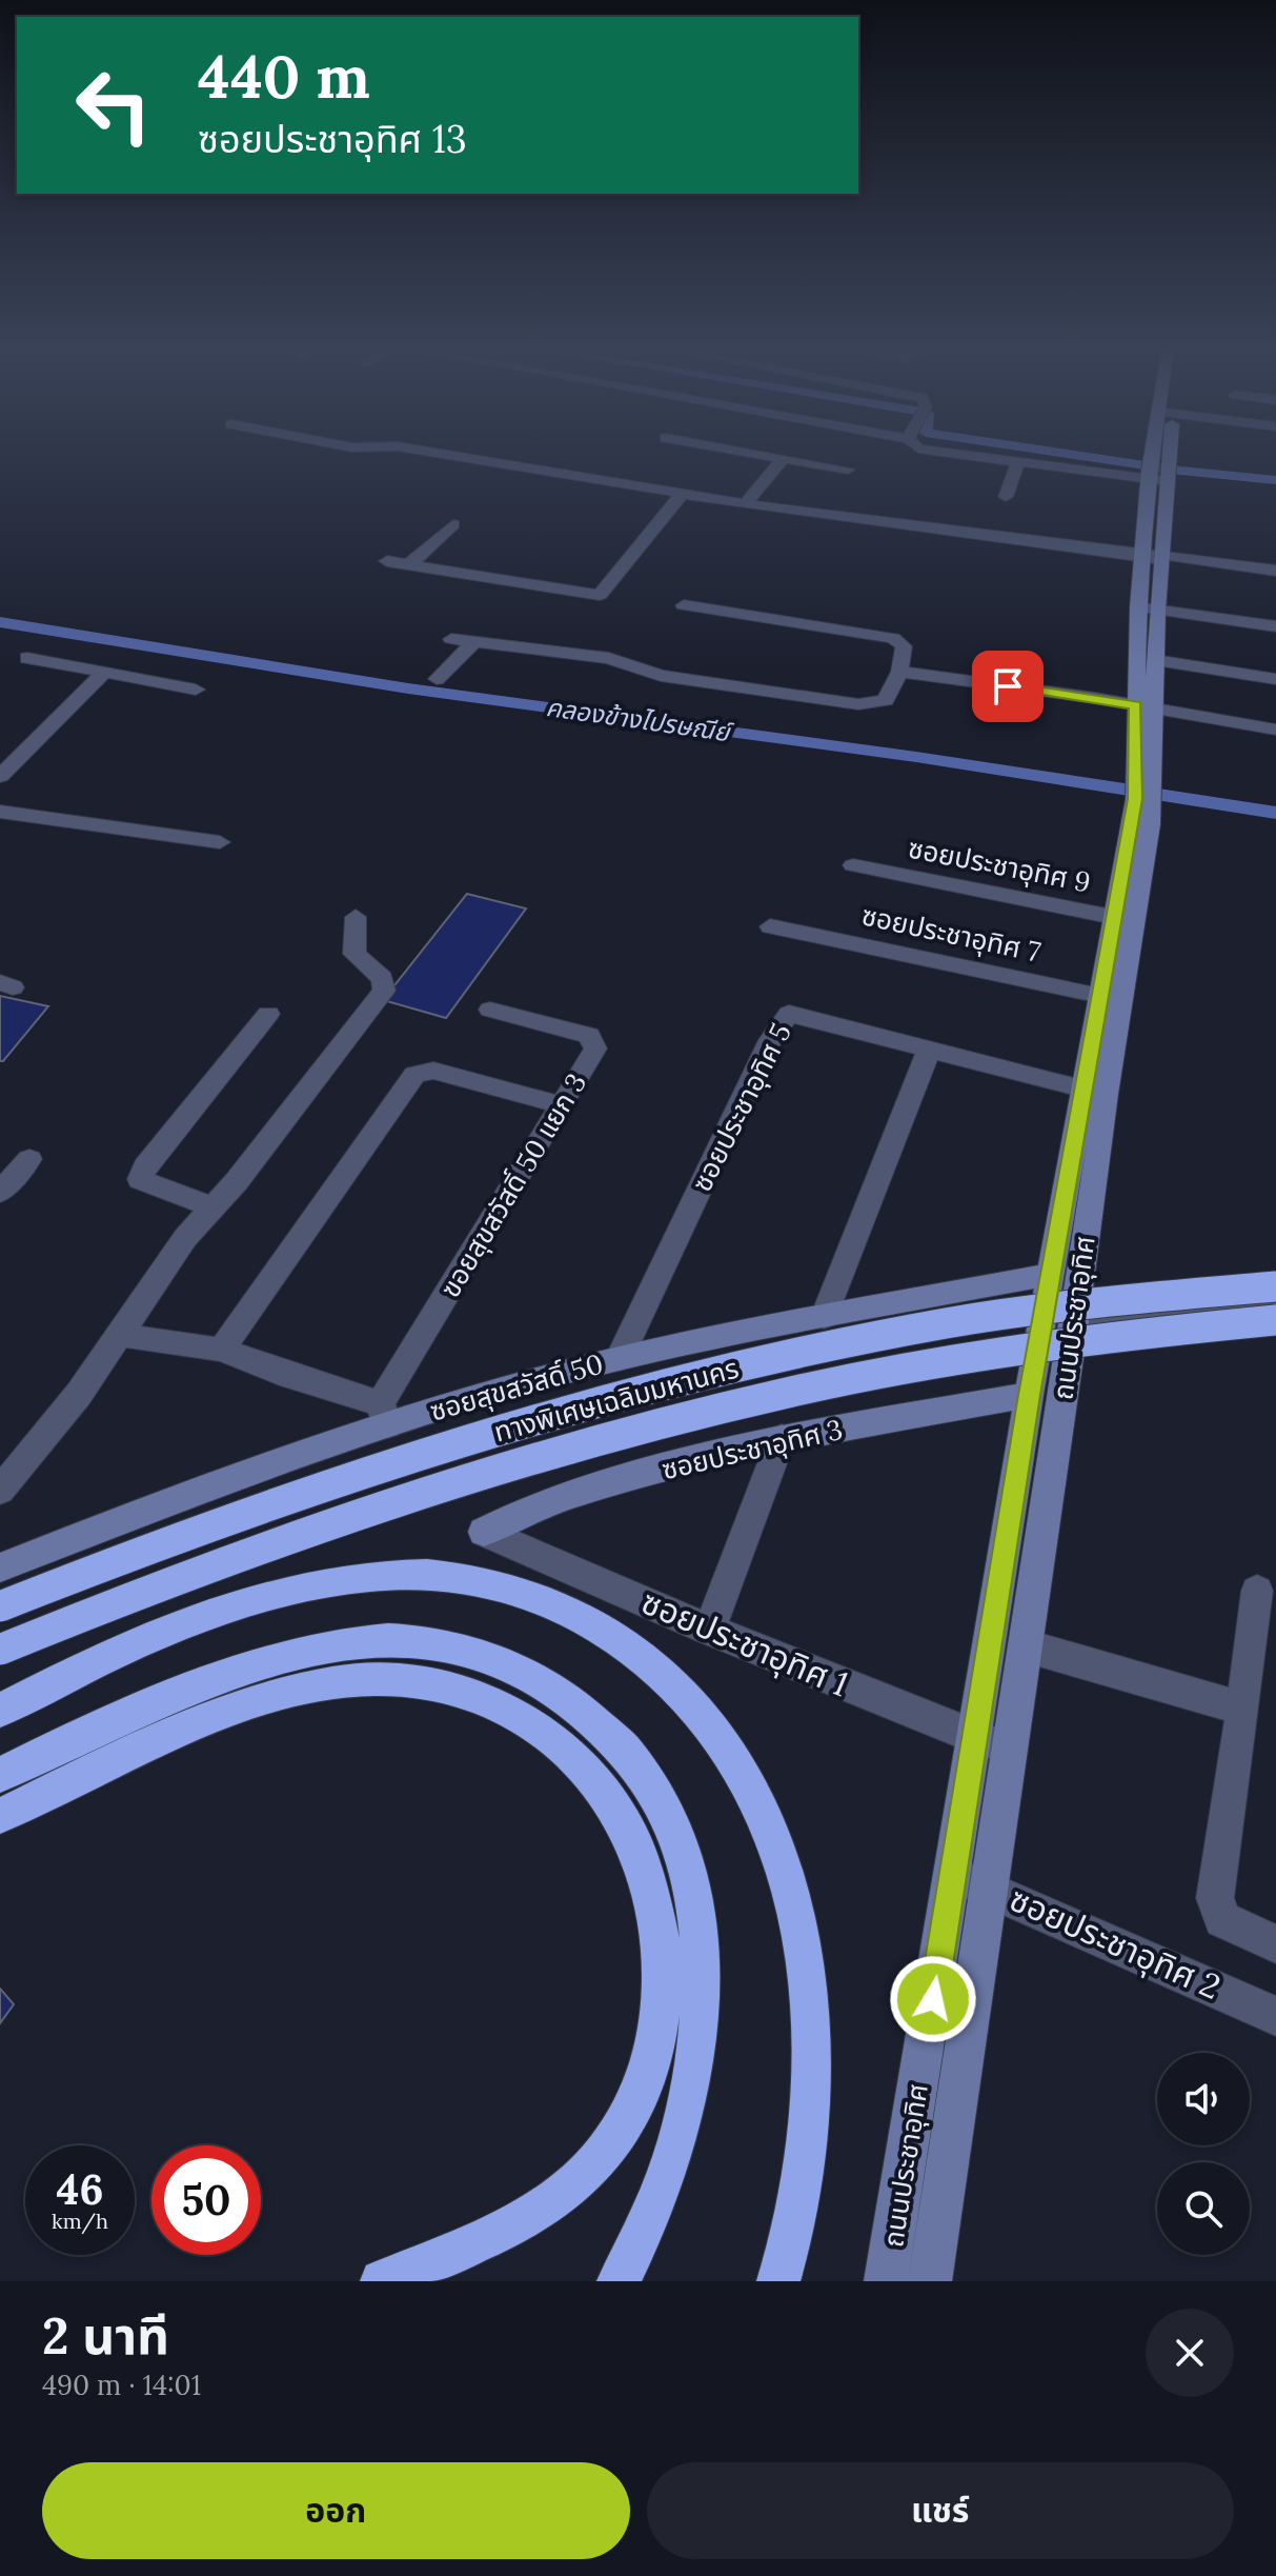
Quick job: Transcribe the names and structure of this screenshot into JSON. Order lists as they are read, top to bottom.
{
  "streets": {
    "highway": ["ทางพิเศษเฉลิมมหานคร"],
    "main road": ["ถนนประชาอุทิศ", "ซอยสุขสวัสดิ์ 50", "ซอยประชาอุทิศ 3"],
    "street": [
      "ซอยประชาอุทิศ 9",
      "ซอยประชาอุทิศ 7",
      "ซอยประชาอุทิศ 5",
      "ฃอยสุขสวัสดิ์ 50 แยก 3",
      "ซอยประชาอุทิศ 1",
      "ซอยประชาอุทิศ 2"
    ]
  },
  "crossings": [
    ["ซอยประชาอุทิศ 9", "ถนนประชาอุทิศ"],
    ["ซอยประชาอุทิศ 7", "ถนนประชาอุทิศ"],
    ["ซอยประชาอุทิศ 5", "ถนนประชาอุทิศ"],
    ["ซอยประชาอุทิศ 5", "ซอยสุขสวัสดิ์ 50"],
    ["ฃอยสุขสวัสดิ์ 50 แยก 3", "ซอยสุขสวัสดิ์ 50"],
    ["ถนนประชาอุทิศ", "ซอยสุขสวัสดิ์ 50"],
    ["ถนนประชาอุทิศ", "ซอยประชาอุทิศ 3"],
    ["ถนนประชาอุทิศ", "ซอยประชาอุทิศ 1"],
    ["ถนนประชาอุทิศ", "ซอยประชาอุทิศ 2"],
    ["ซอยประชาอุทิศ 3", "ซอยประชาอุทิศ 1"]
  ],
  "water": ["คลองข้างไปรษณีย์"],
  "page": {
    "turn": ["440 m", "ซอยประชาอุทิศ 13"],
    "speed": "46 km/h",
    "limit": "50",
    "heading": ["2 นาที", "490 m · 14:01"],
    "buttons": ["ออก", "แชร์"]
  }
}
